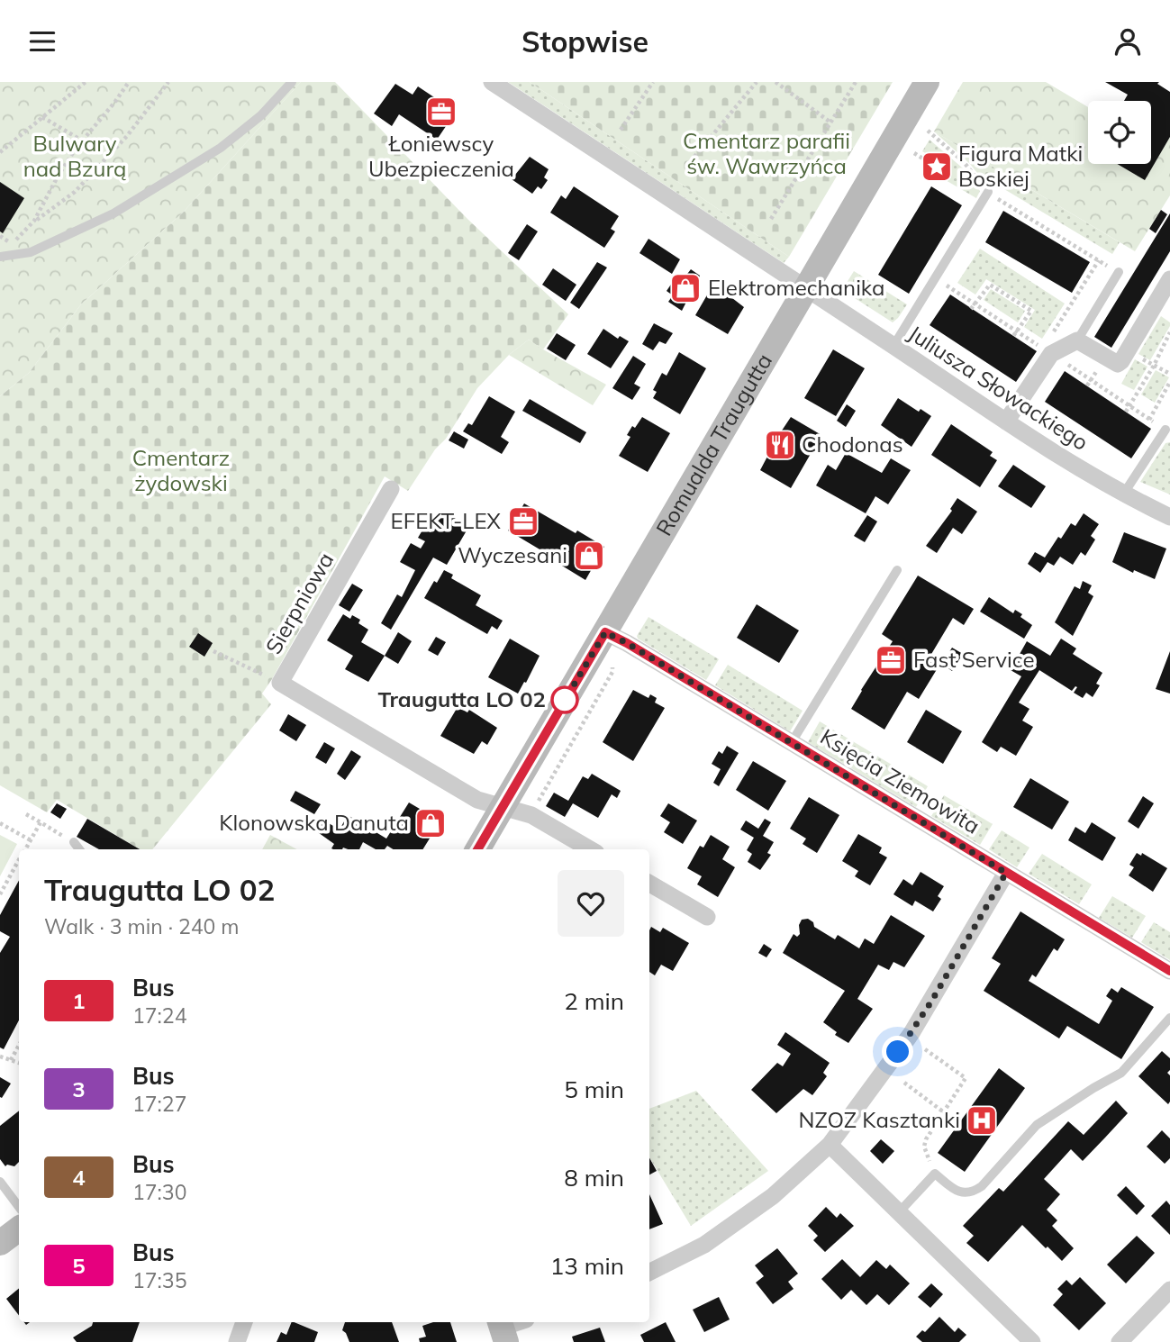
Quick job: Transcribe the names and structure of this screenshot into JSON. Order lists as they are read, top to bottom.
{
  "streets": {
    "street": [
      "Juliusza Słowackiego",
      "Romualda Traugutta",
      "Sierpniowa",
      "Księcia Ziemowita"
    ]
  },
  "crossings": [
    ["Juliusza Słowackiego", "Romualda Traugutta"],
    ["Romualda Traugutta", "Sierpniowa"],
    ["Romualda Traugutta", "Księcia Ziemowita"]
  ],
  "parks": ["Cmentarz parafii św. Wawrzyńca", "Bulwary nad Bzurą", "Cmentarz żydowski"],
  "places": {
    "office": ["Łoniewscy Ubezpieczenia", "EFEKT-LEX", "Fast Service"],
    "place": ["Figura Matki Boskiej"],
    "shop": ["Elektromechanika", "Wyczesani", "Klonowska Danuta"],
    "restaurant": ["Chodonas"],
    "other": ["Traugutta LO 02"],
    "hospital": ["NZOZ Kasztanki"]
  },
  "lines": ["bus line 1"],
  "page": {
    "header": "Stopwise",
    "heading": ["Traugutta LO 02", "Walk · 3 min · 240 m"],
    "list": [
      {
        "mark": "1",
        "name": "Bus",
        "note": "17:24",
        "value": "2 min"
      },
      {
        "mark": "3",
        "name": "Bus",
        "note": "17:27",
        "value": "5 min"
      },
      {
        "mark": "4",
        "name": "Bus",
        "note": "17:30",
        "value": "8 min"
      },
      {
        "mark": "5",
        "name": "Bus",
        "note": "17:35",
        "value": "13 min"
      }
    ]
  }
}
